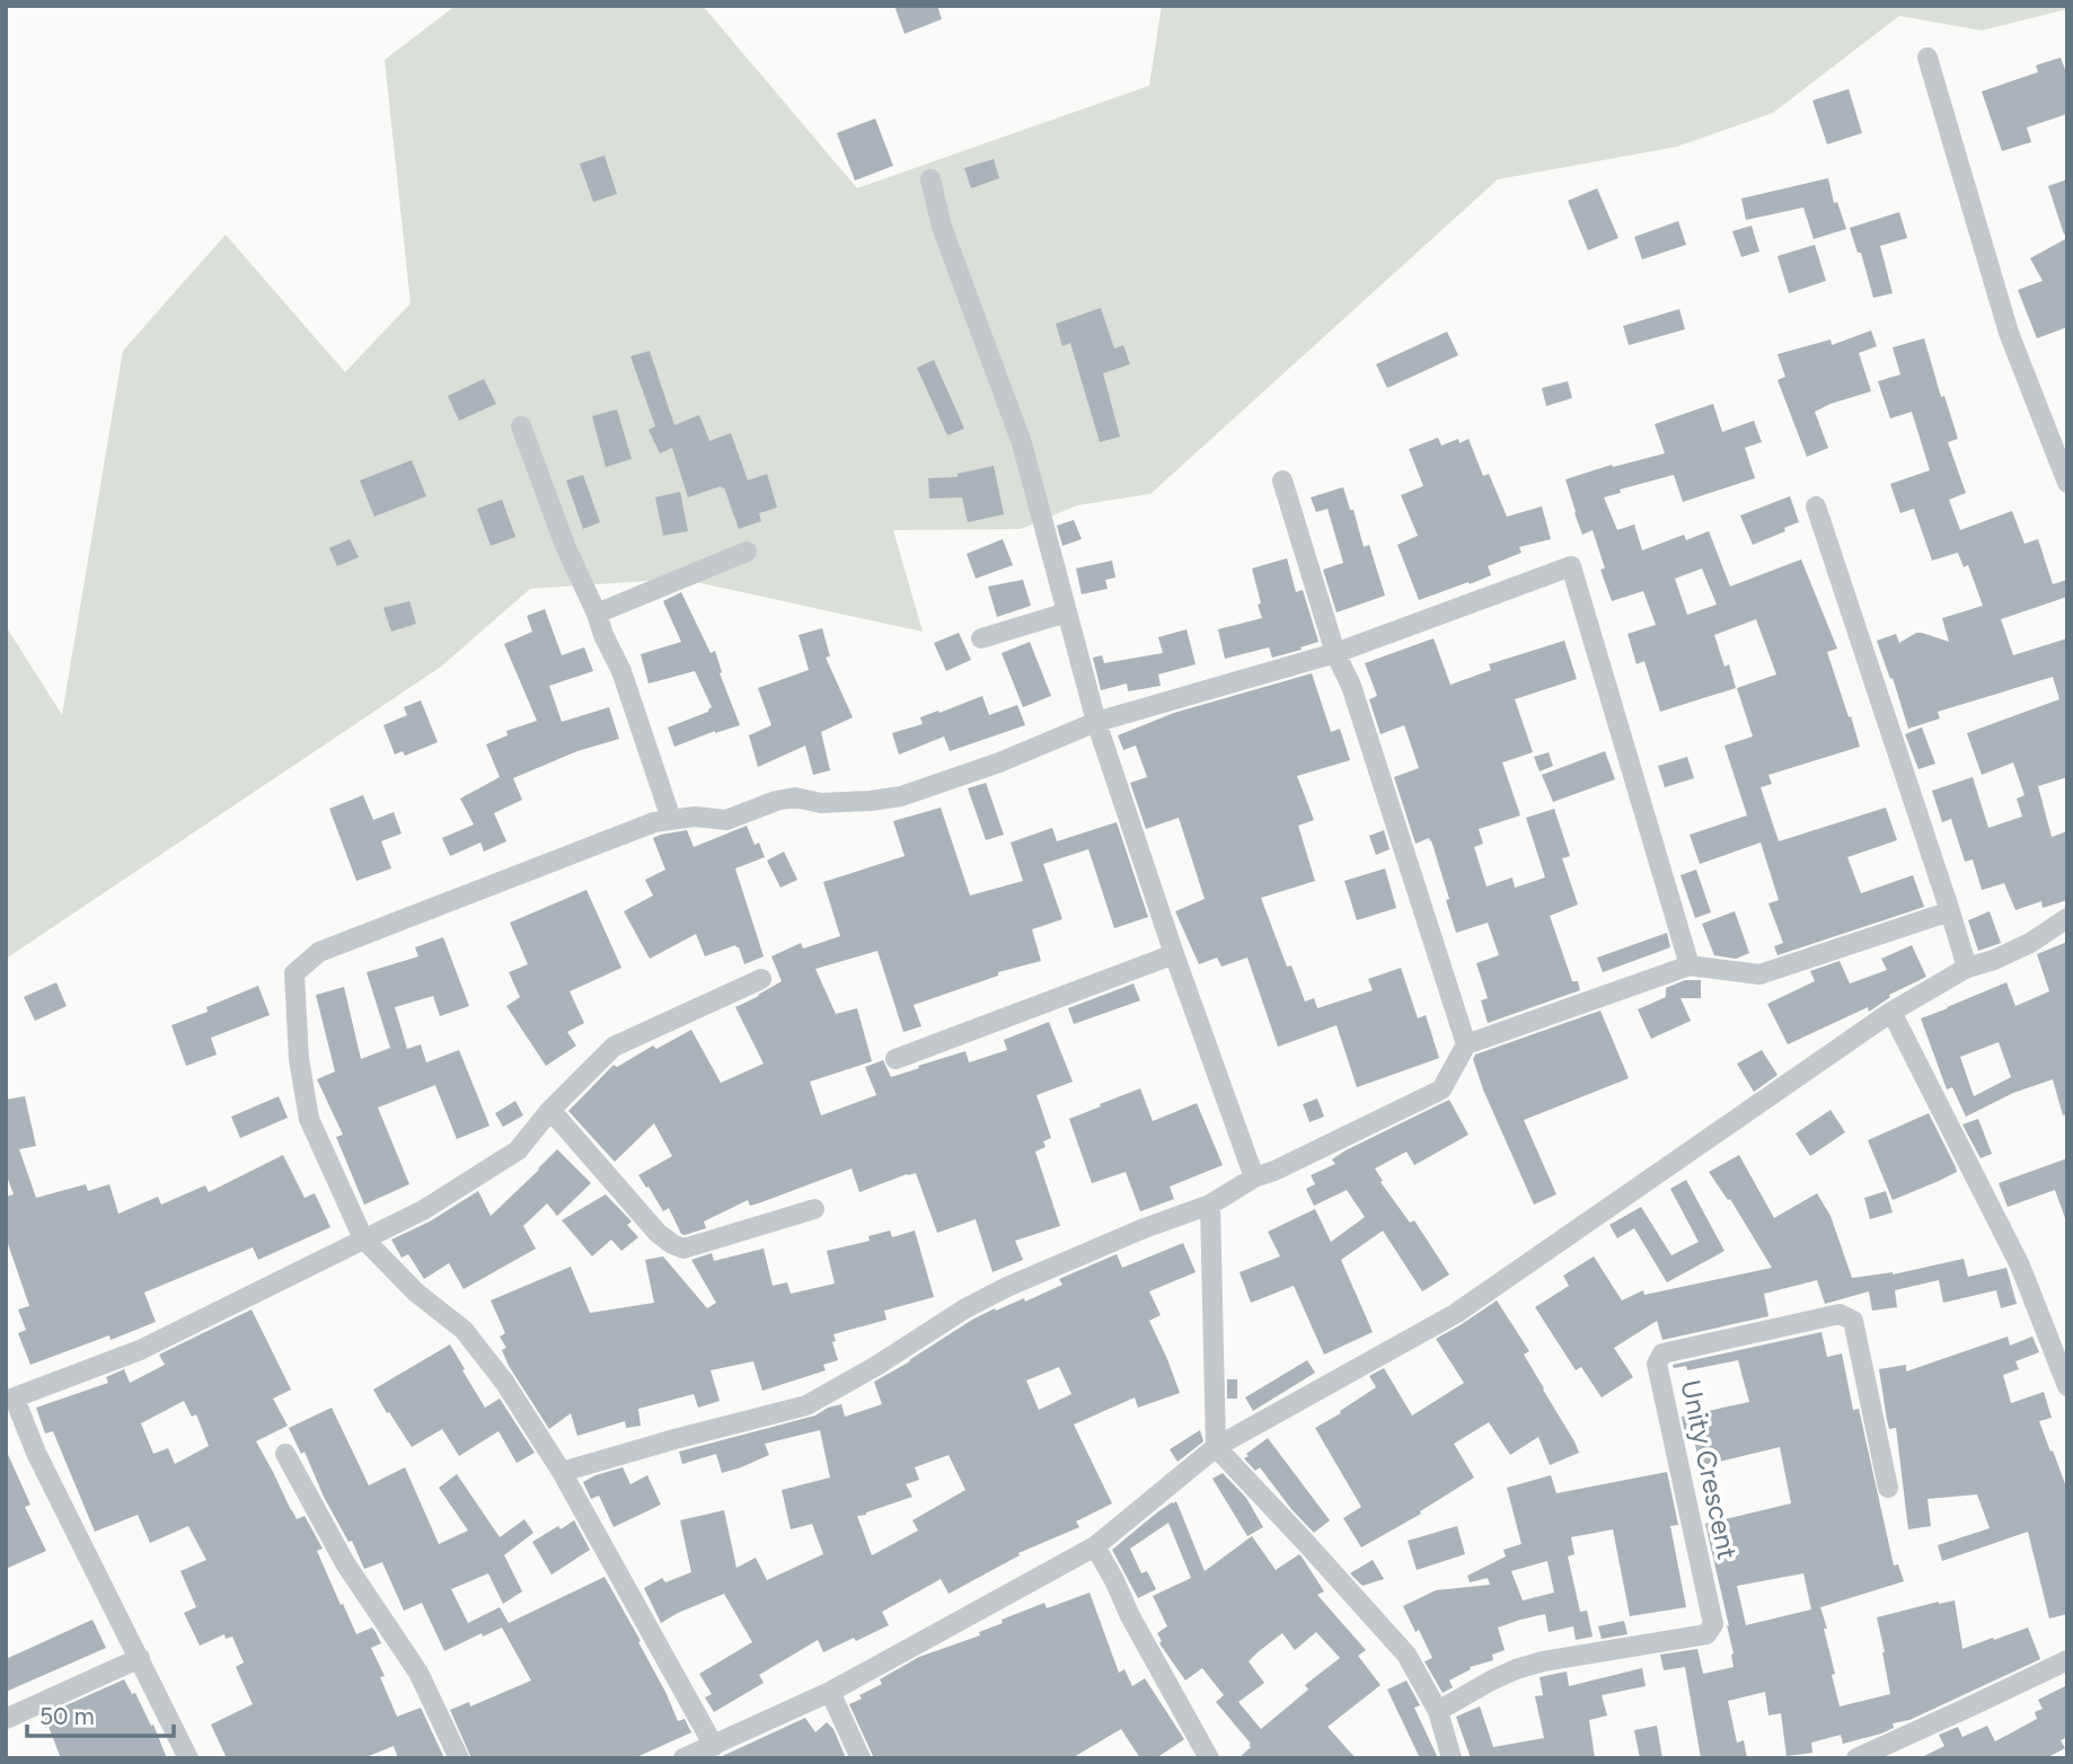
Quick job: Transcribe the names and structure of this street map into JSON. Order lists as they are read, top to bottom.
{
  "streets": {
    "street": ["Unity Crescent"]
  },
  "scale_bar": "50 m"
}
